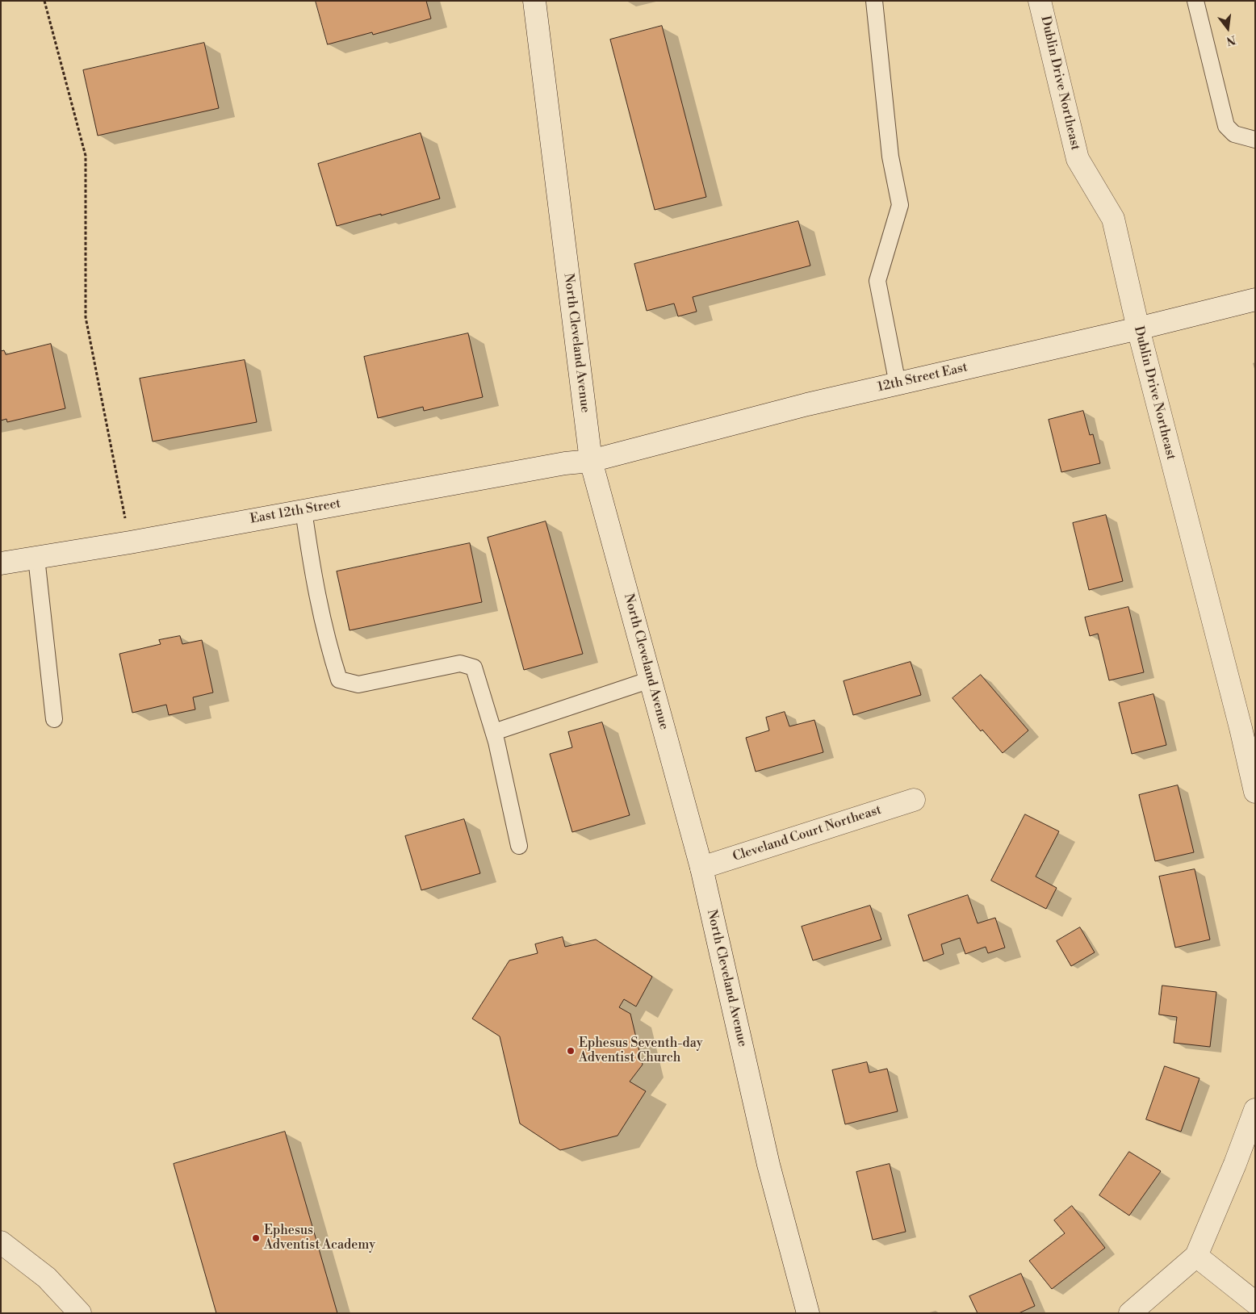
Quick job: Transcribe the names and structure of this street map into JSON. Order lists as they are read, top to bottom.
{
  "streets": {
    "street": [
      "Dublin Drive Northeast",
      "North Cleveland Avenue",
      "12th Street East",
      "East 12th Street",
      "Cleveland Court Northeast"
    ]
  },
  "crossings": [
    ["Dublin Drive Northeast", "12th Street East"],
    ["North Cleveland Avenue", "12th Street East"],
    ["North Cleveland Avenue", "East 12th Street"],
    ["North Cleveland Avenue", "Cleveland Court Northeast"],
    ["12th Street East", "East 12th Street"]
  ],
  "places": ["Ephesus Seventh-day Adventist Church", "Ephesus Adventist Academy"],
  "north": "bottom"
}
